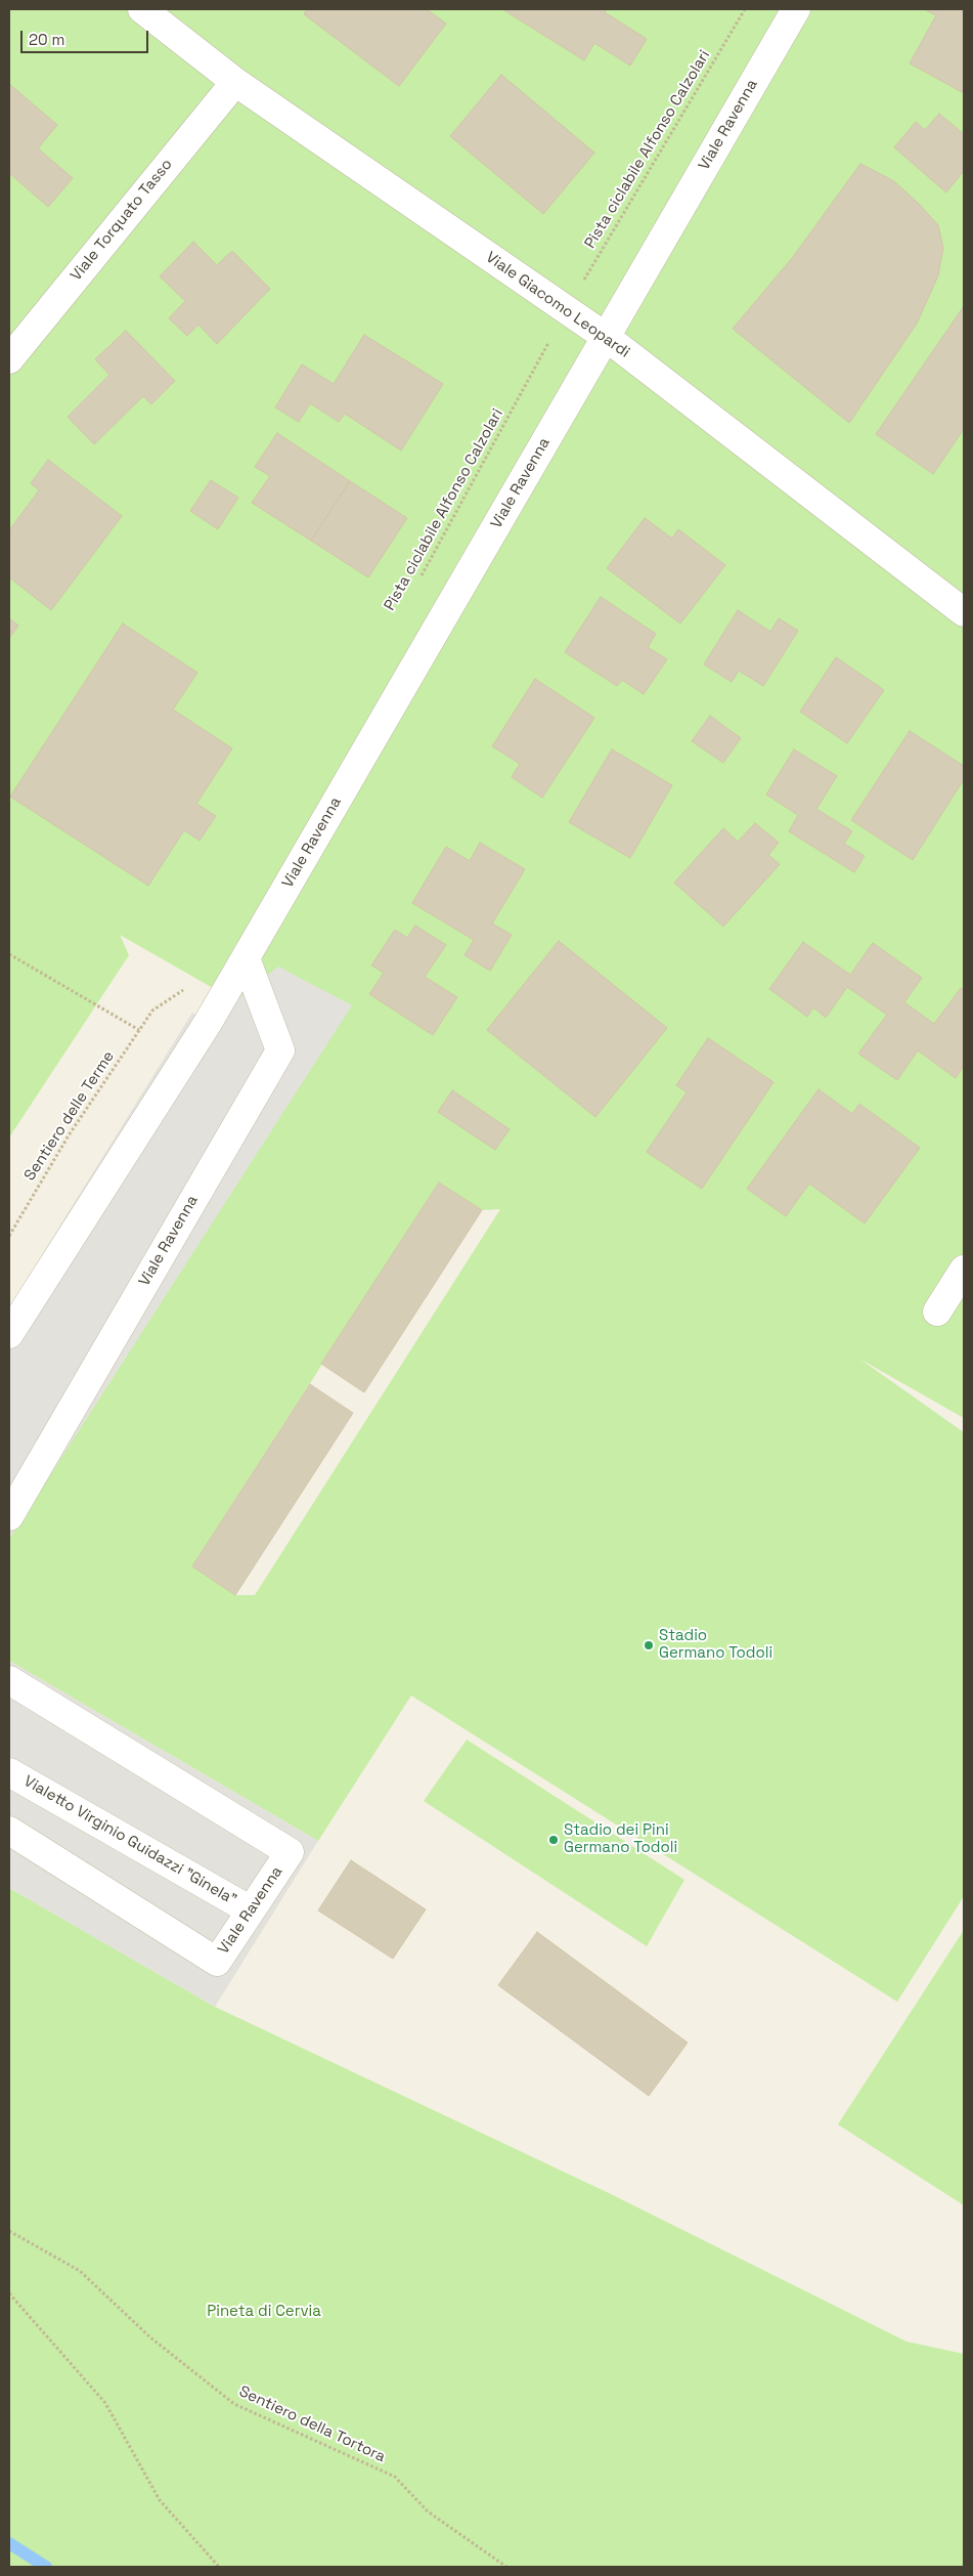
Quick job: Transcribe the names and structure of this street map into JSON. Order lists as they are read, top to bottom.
{
  "streets": {
    "street": [
      "Viale Ravenna",
      "Viale Torquato Tasso",
      "Viale Giacomo Leopardi",
      "Vialetto Virginio Guidazzi \"Ginela\""
    ],
    "path": ["Pista ciclabile Alfonso Calzolari", "Sentiero delle Terme", "Sentiero della Tortora"]
  },
  "crossings": [
    ["Viale Ravenna", "Viale Giacomo Leopardi"],
    ["Viale Ravenna", "Vialetto Virginio Guidazzi \"Ginela\""],
    ["Pista ciclabile Alfonso Calzolari", "Viale Giacomo Leopardi"],
    ["Viale Torquato Tasso", "Viale Giacomo Leopardi"]
  ],
  "parks": ["Pineta di Cervia"],
  "places": ["Stadio Germano Todoli", "Stadio dei Pini Germano Todoli"],
  "scale_bar": "20 m"
}
